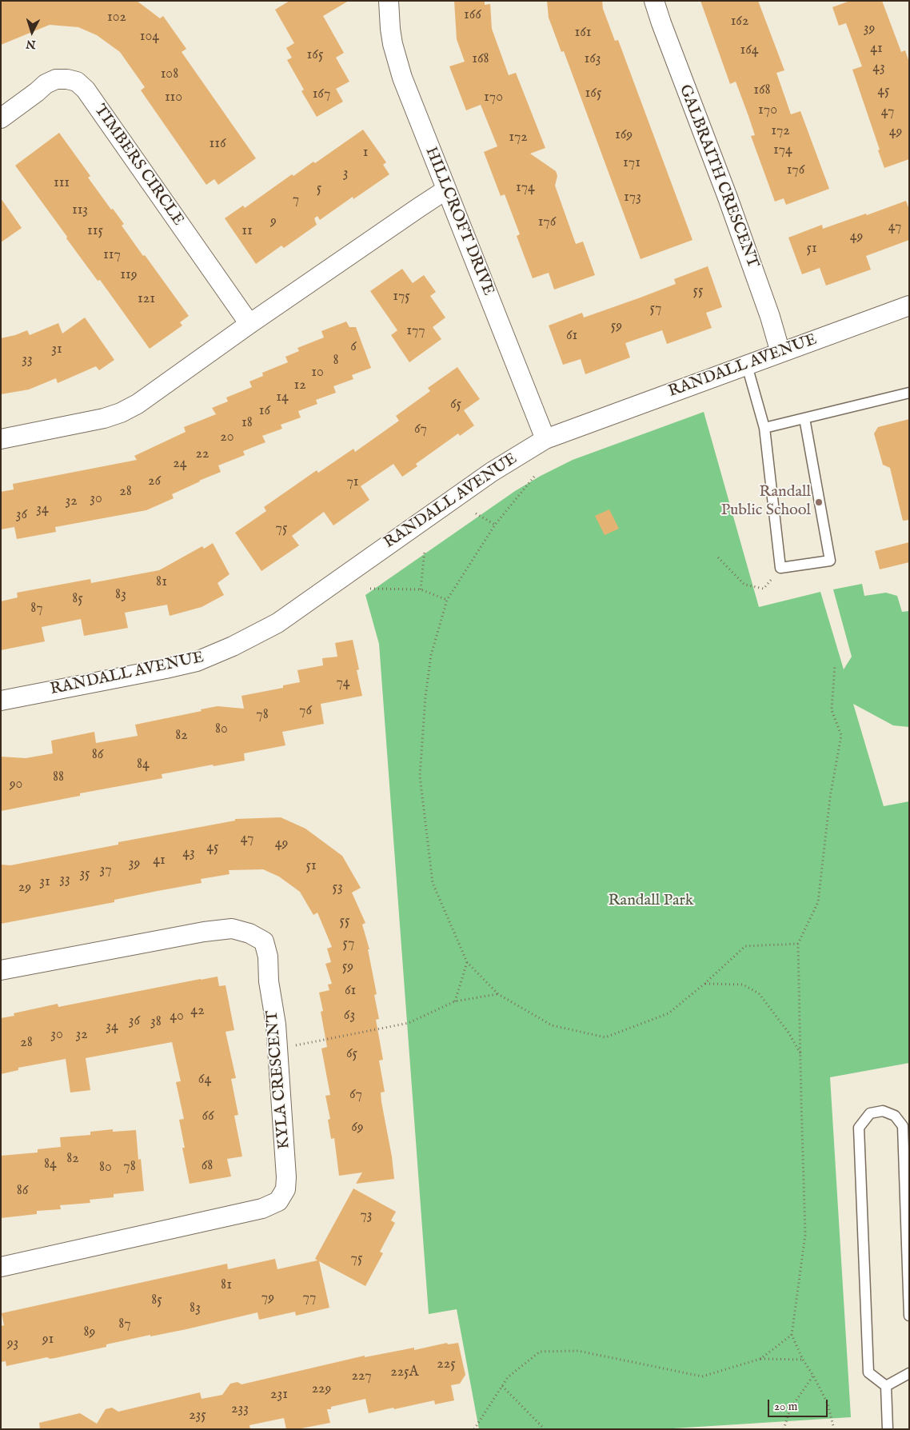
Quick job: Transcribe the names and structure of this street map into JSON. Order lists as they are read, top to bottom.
{
  "streets": {
    "street": [
      "TIMBERS CIRCLE",
      "GALBRAITH CRESCENT",
      "HILLCROFT DRIVE",
      "RANDALL AVENUE",
      "KYLA CRESCENT"
    ]
  },
  "crossings": [
    ["GALBRAITH CRESCENT", "RANDALL AVENUE"],
    ["HILLCROFT DRIVE", "RANDALL AVENUE"]
  ],
  "parks": ["Randall Park"],
  "places": ["Randall Public School"],
  "house_numbers": [
    "166",
    "102",
    "162",
    "39",
    "161",
    "104",
    "41",
    "164",
    "165",
    "168",
    "163",
    "43",
    "108",
    "168",
    "45",
    "165",
    "167",
    "110",
    "170",
    "170",
    "47",
    "172",
    "49",
    "169",
    "172",
    "116",
    "174",
    "1",
    "171",
    "176",
    "3",
    "111",
    "174",
    "5",
    "173",
    "7",
    "113",
    "9",
    "176",
    "47",
    "115",
    "11",
    "49",
    "51",
    "117",
    "119",
    "55",
    "175",
    "121",
    "57",
    "59",
    "177",
    "61",
    "6",
    "31",
    "33",
    "8",
    "10",
    "12",
    "14",
    "65",
    "16",
    "18",
    "67",
    "20",
    "22",
    "24",
    "26",
    "71",
    "28",
    "30",
    "32",
    "34",
    "36",
    "75",
    "81",
    "83",
    "85",
    "87",
    "74",
    "76",
    "78",
    "80",
    "82",
    "86",
    "84",
    "88",
    "90",
    "47",
    "49",
    "45",
    "43",
    "41",
    "39",
    "51",
    "37",
    "35",
    "33",
    "31",
    "29",
    "53",
    "55",
    "57",
    "59",
    "61",
    "42",
    "63",
    "40",
    "36",
    "38",
    "34",
    "30",
    "32",
    "28",
    "65",
    "64",
    "67",
    "66",
    "69",
    "82",
    "84",
    "68",
    "78",
    "80",
    "86",
    "73",
    "75",
    "81",
    "79",
    "77",
    "85",
    "83",
    "87",
    "89",
    "91",
    "93",
    "225",
    "225A",
    "227",
    "229",
    "231",
    "233",
    "235"
  ],
  "scale_bar": "20 m",
  "north": "bottom"
}
